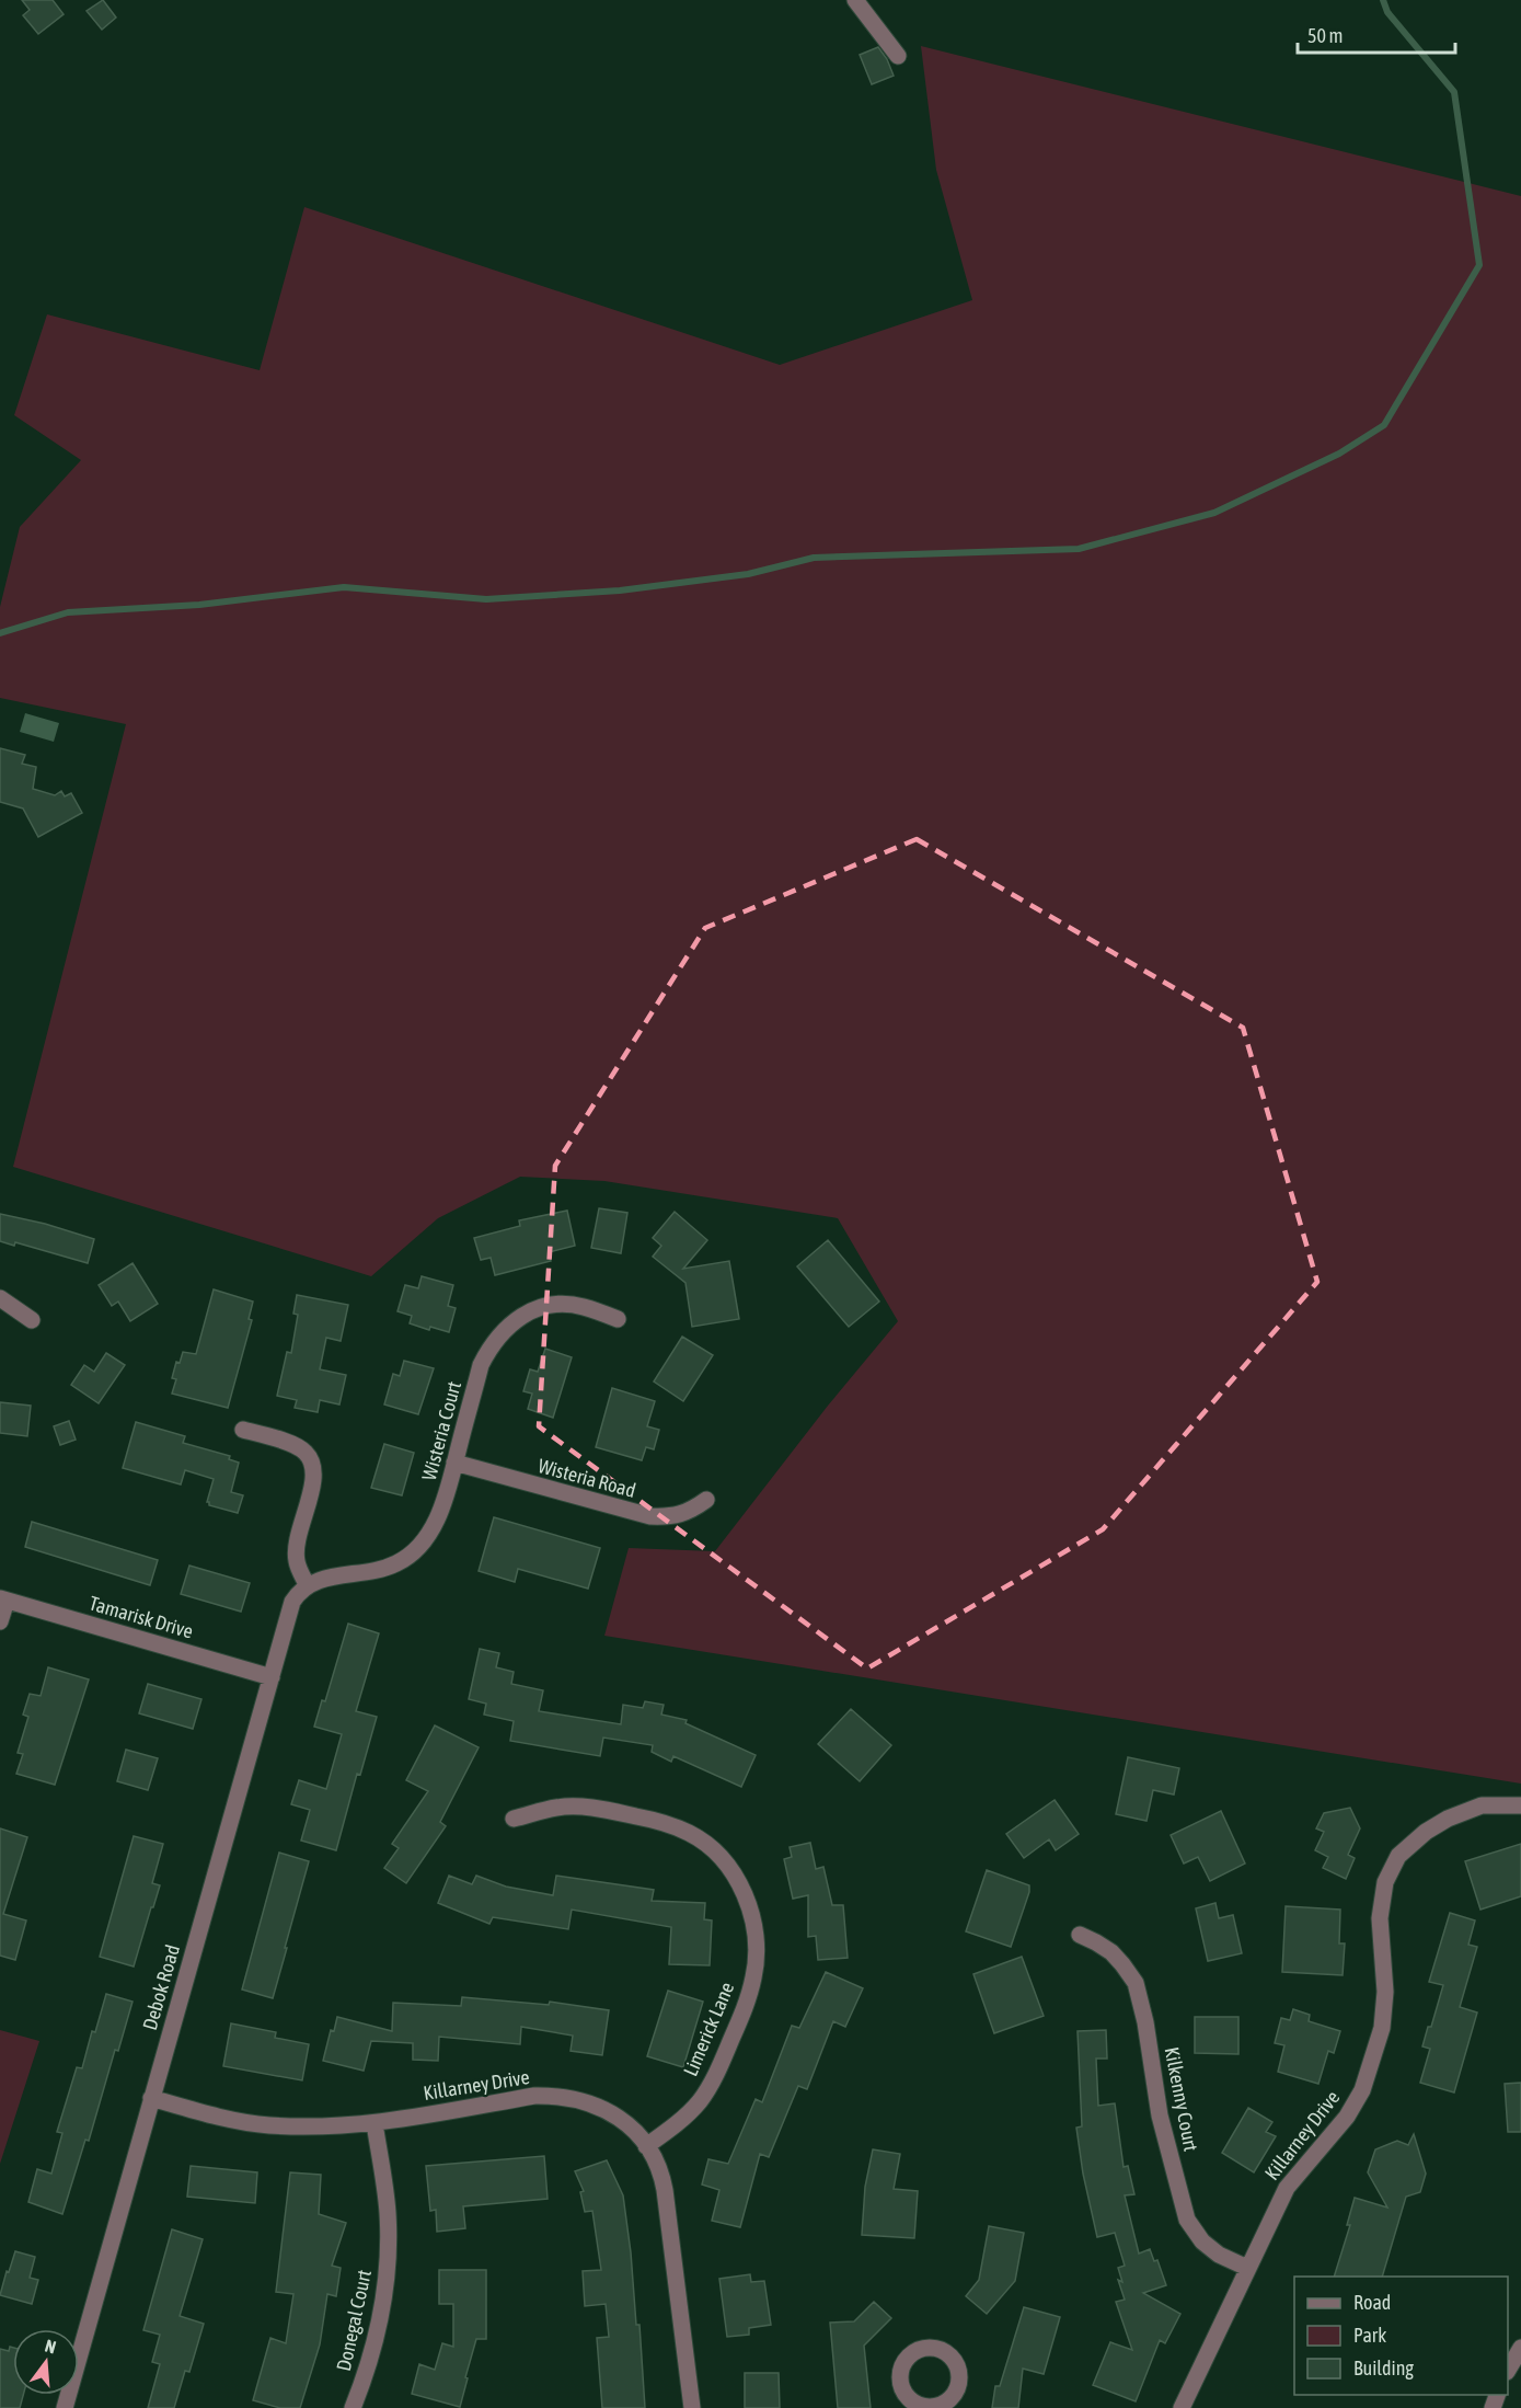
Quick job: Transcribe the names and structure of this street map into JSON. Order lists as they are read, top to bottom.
{
  "streets": {
    "street": [
      "Wisteria Court",
      "Wisteria Road",
      "Tamarisk Drive",
      "Debok Road",
      "Limerick Lane",
      "Killarney Drive",
      "Kilkenny Court",
      "Donegal Court"
    ]
  },
  "crossings": [
    ["Wisteria Court", "Wisteria Road"],
    ["Wisteria Court", "Debok Road"],
    ["Tamarisk Drive", "Debok Road"],
    ["Debok Road", "Killarney Drive"],
    ["Limerick Lane", "Killarney Drive"],
    ["Killarney Drive", "Kilkenny Court"],
    ["Killarney Drive", "Donegal Court"]
  ],
  "legend": ["Road", "Park", "Building"],
  "scale_bar": "50 m",
  "north": "top"
}
